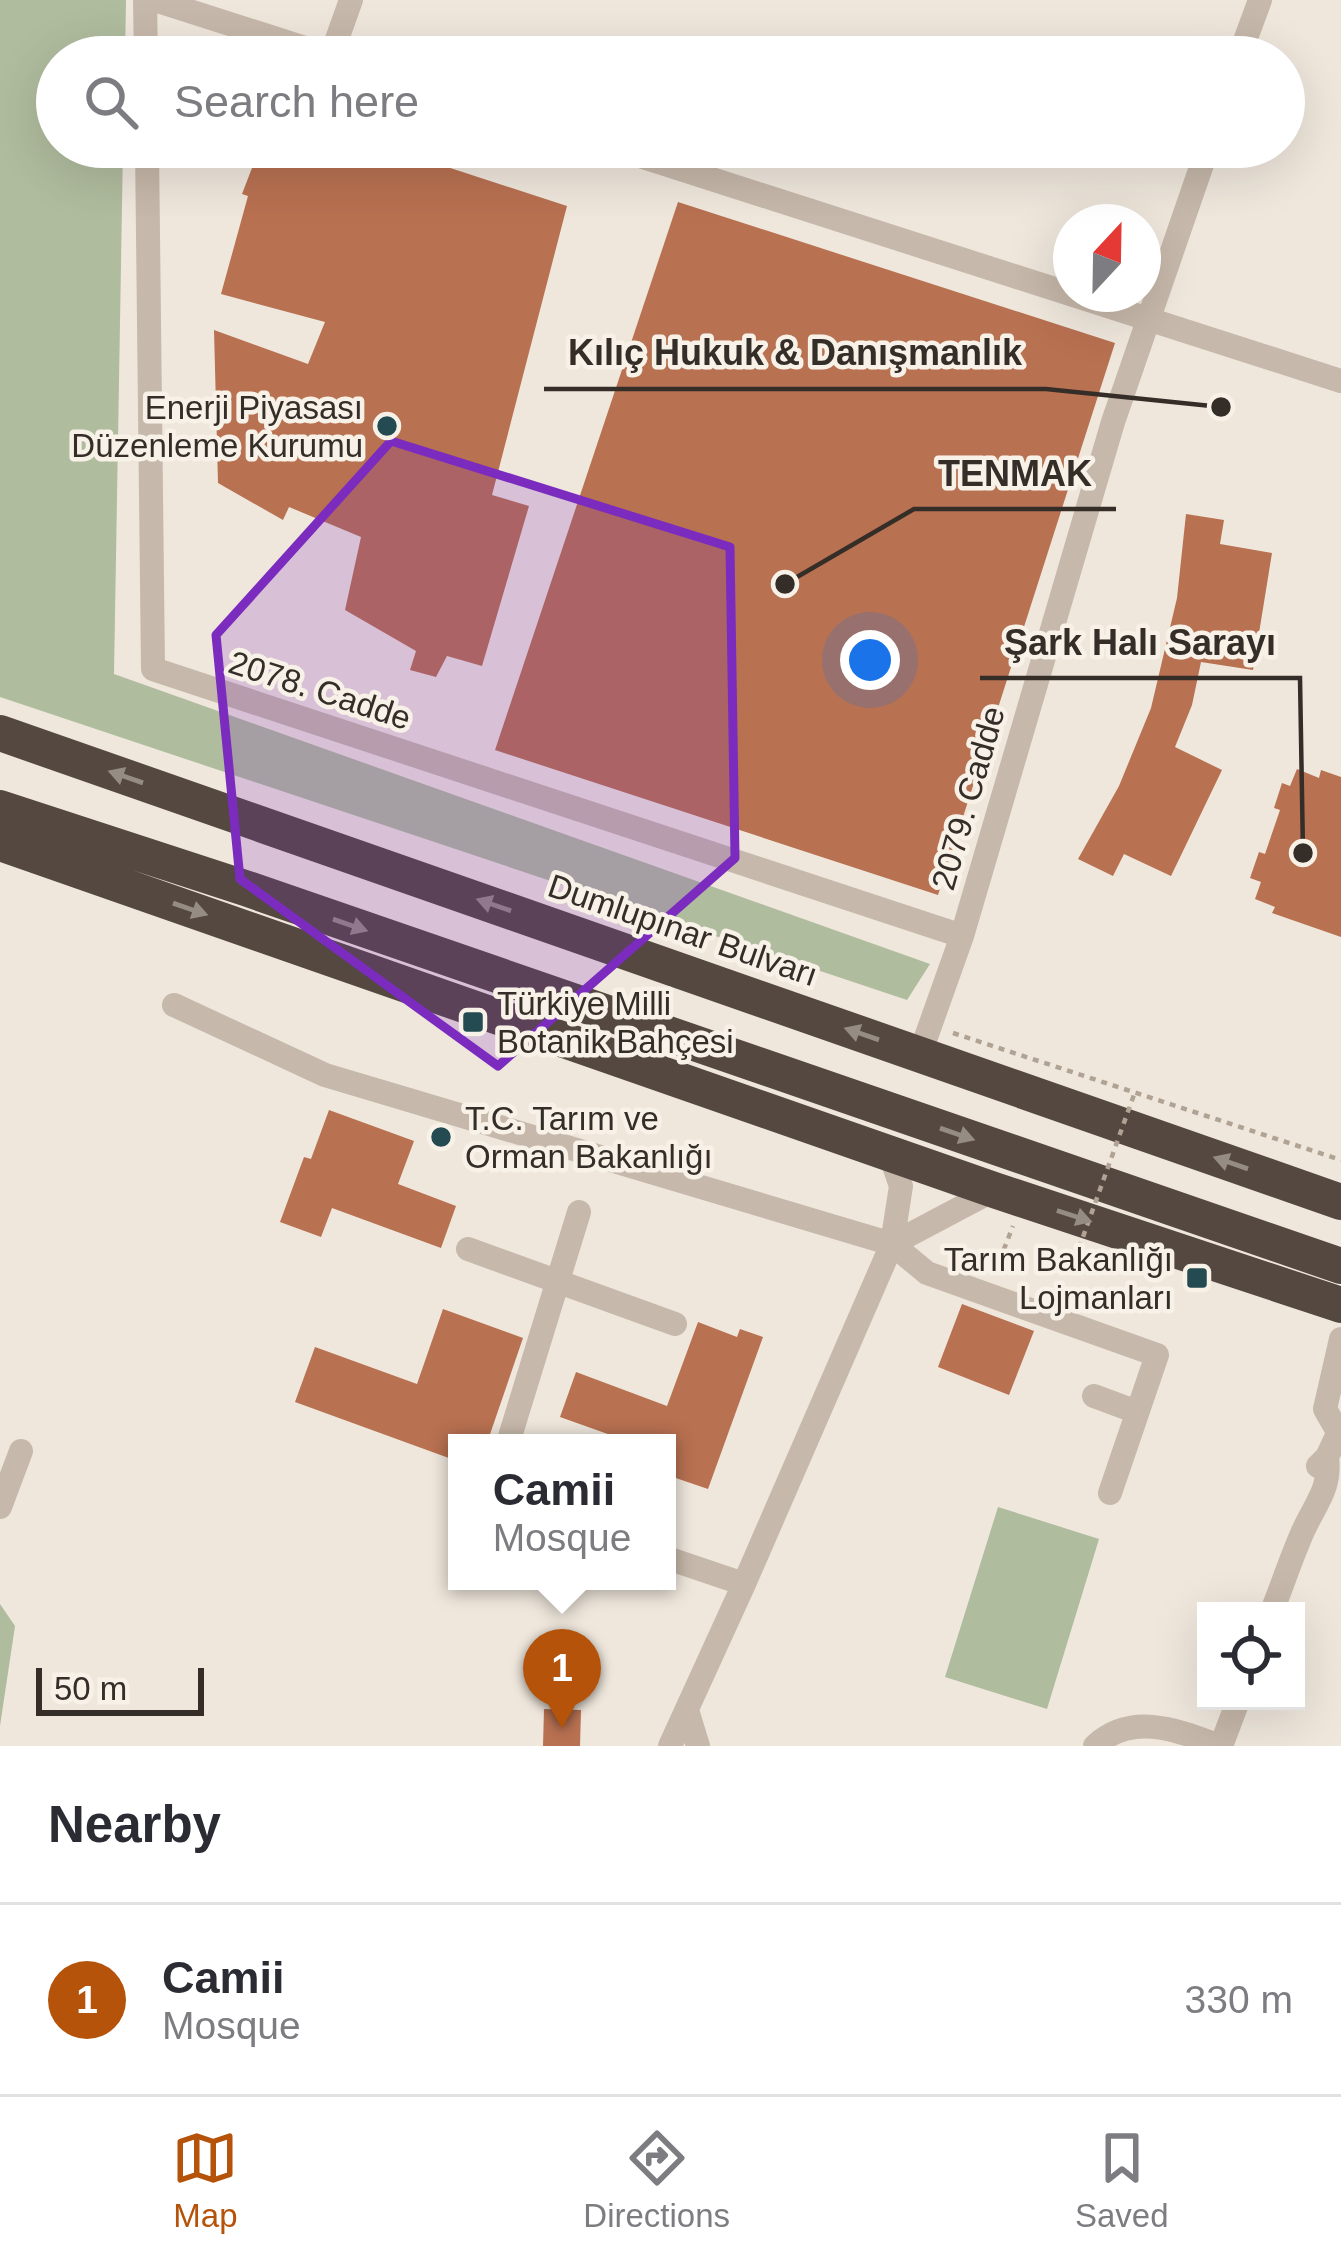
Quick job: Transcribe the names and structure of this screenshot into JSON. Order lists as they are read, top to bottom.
{
  "streets": {
    "highway": ["Dumlupınar Bulvarı"],
    "street": ["2078. Cadde", "2079. Cadde"]
  },
  "crossings": [
    ["2078. Cadde", "2079. Cadde"],
    ["2079. Cadde", "Dumlupınar Bulvarı"]
  ],
  "places": {
    "other": [
      "Kılıç Hukuk & Danışmanlık",
      "Enerji Piyasası Düzenleme Kurumu",
      "TENMAK",
      "Şark Halı Sarayı",
      "T.C. Tarım ve Orman Bakanlığı"
    ],
    "transit": ["Türkiye Milli Botanik Bahçesi", "Tarım Bakanlığı Lojmanları"]
  },
  "scale_bar": "50 m",
  "north": "top",
  "page": {
    "search": "Search here",
    "popup": ["Camii", "Mosque"],
    "pins": "1",
    "scale": "50 m",
    "heading": "Nearby",
    "list": [
      {
        "mark": "1",
        "name": "Camii",
        "note": "Mosque",
        "value": "330 m"
      }
    ],
    "nav": ["Map", "Directions", "Saved"]
  }
}
